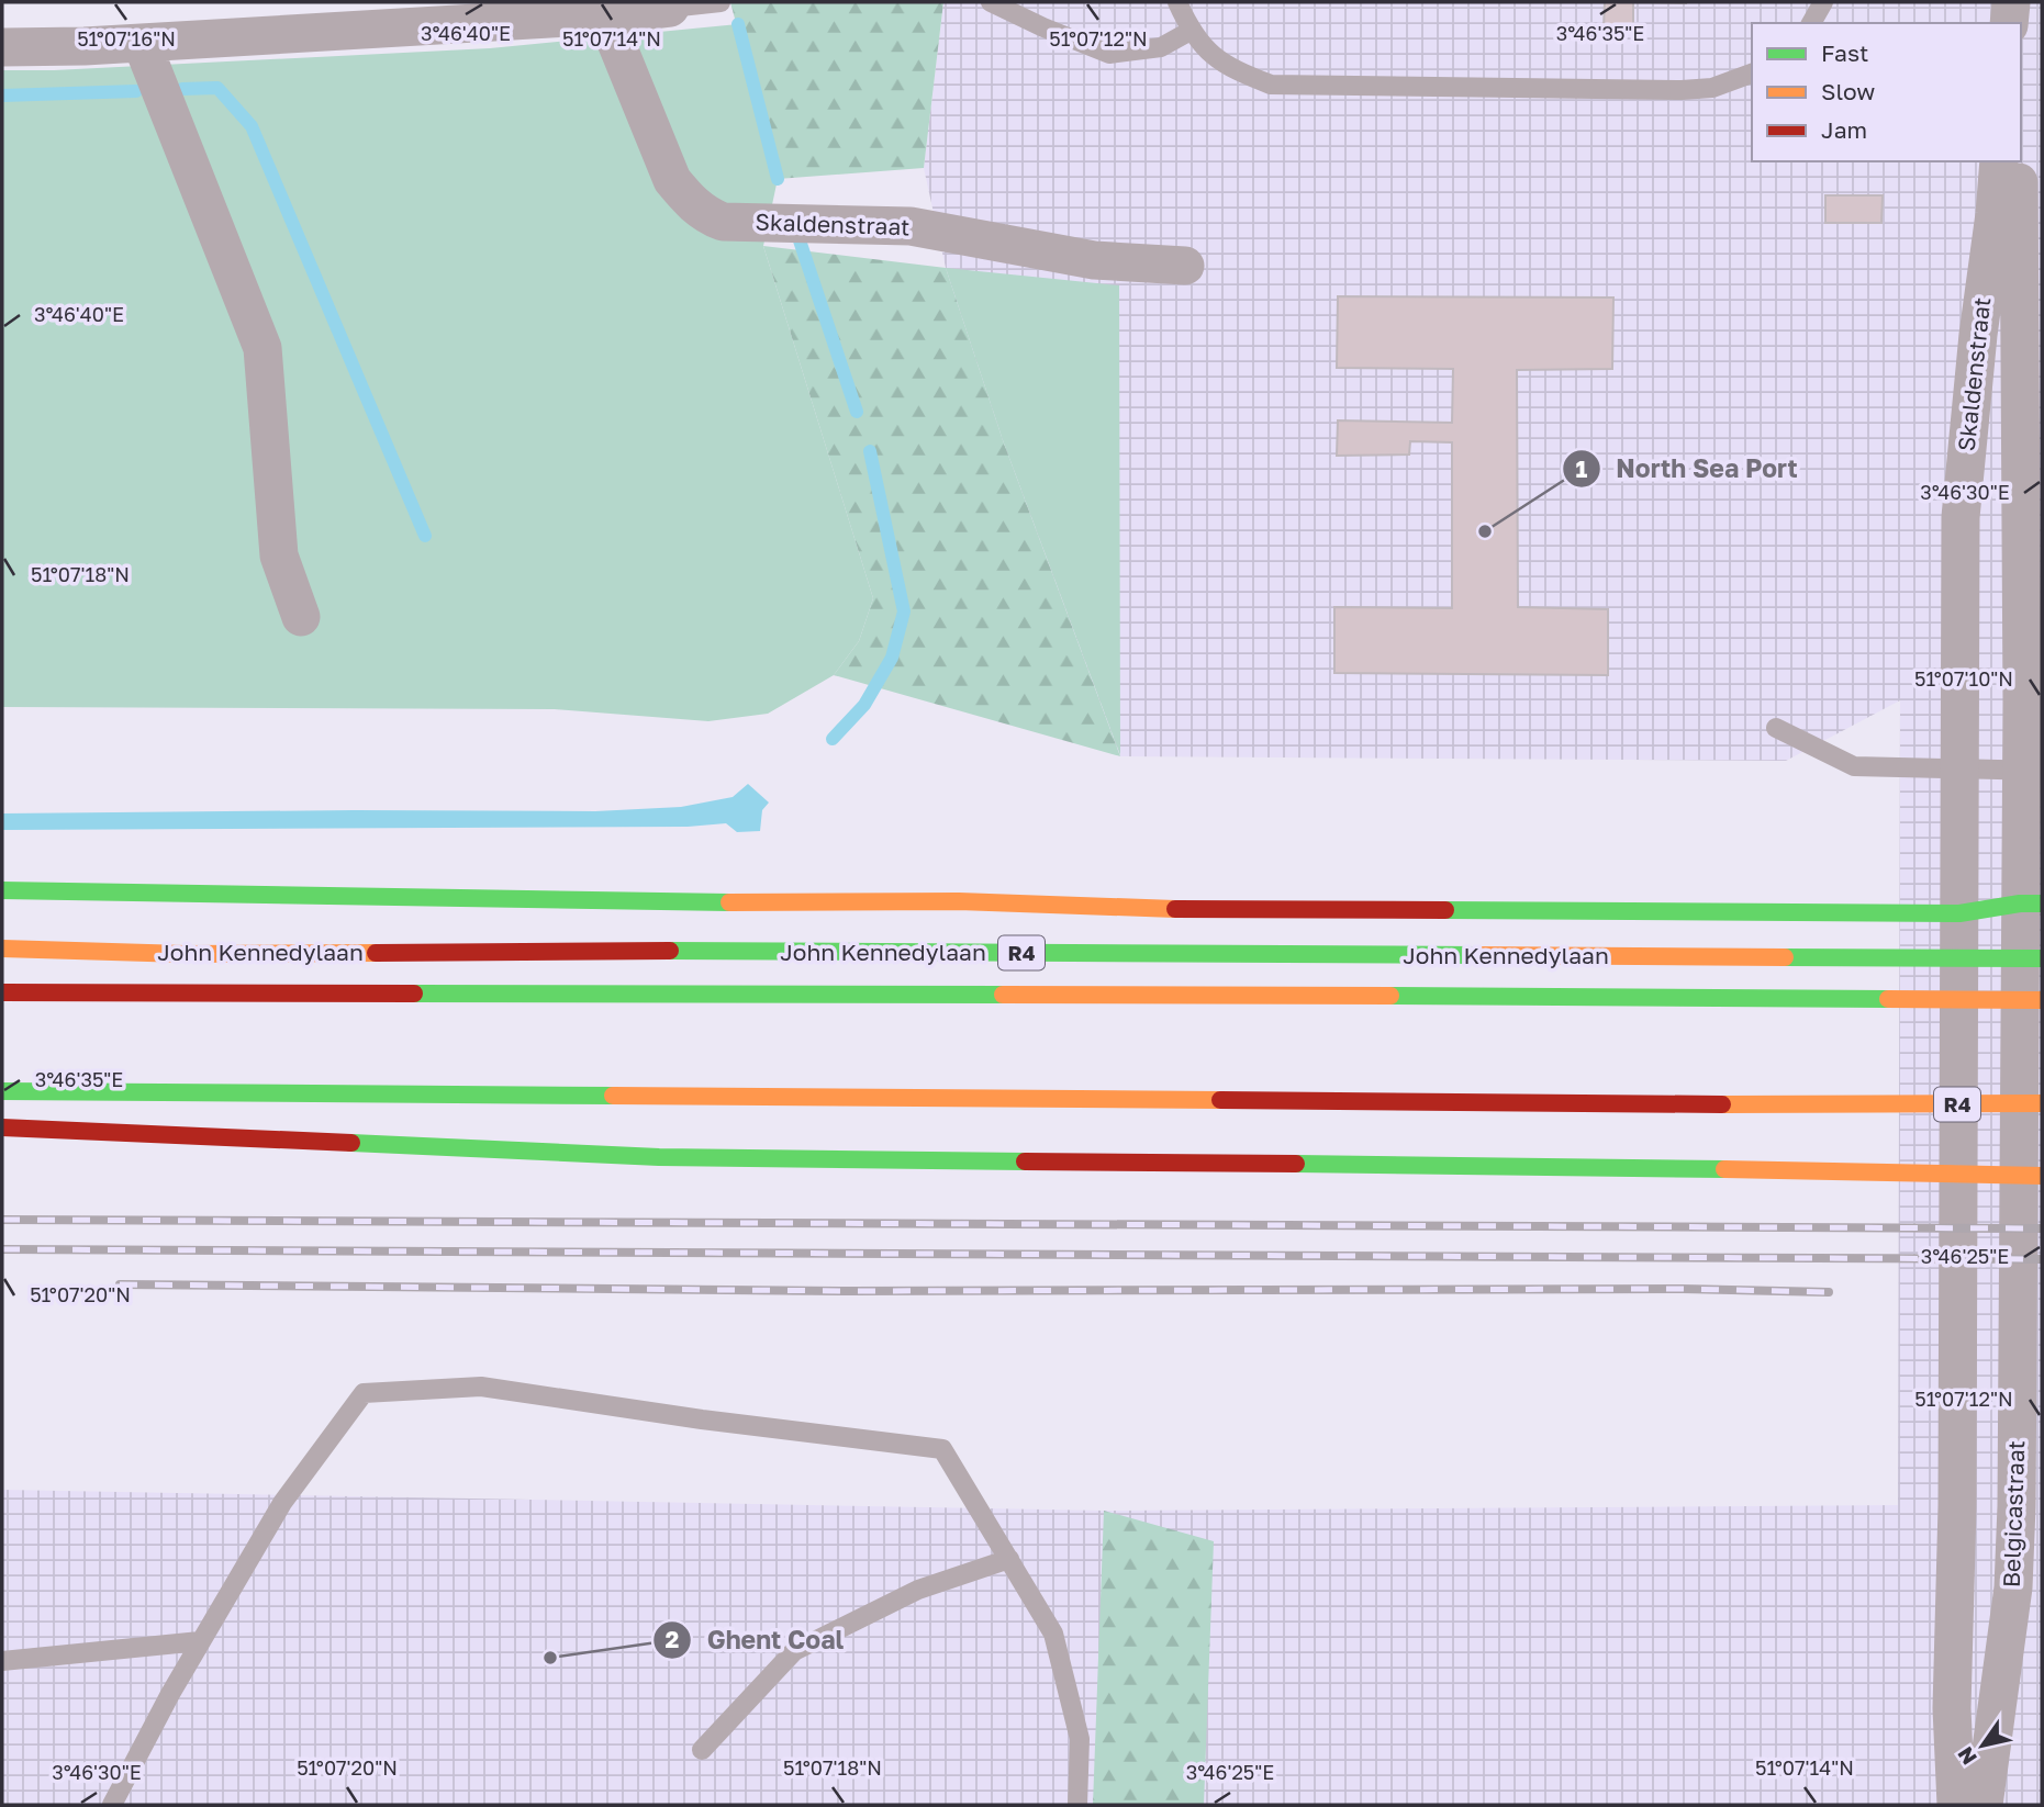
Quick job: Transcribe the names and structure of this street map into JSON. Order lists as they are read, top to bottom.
{
  "streets": {
    "highway": ["John Kennedylaan", "R4"],
    "street": ["Skaldenstraat", "Belgicastraat"]
  },
  "crossings": [
    ["Skaldenstraat", "Belgicastraat"]
  ],
  "places": ["North Sea Port", "Ghent Coal"],
  "legend": ["Fast", "Slow", "Jam"],
  "north": "bottom left",
  "coordinates": [
    "3°46'40\"E",
    "3°46'35\"E",
    "51°07'16\"N",
    "51°07'14\"N",
    "51°07'12\"N",
    "3°46'30\"E",
    "51°07'18\"N",
    "51°07'10\"N",
    "3°46'25\"E",
    "51°07'20\"N"
  ]
}
